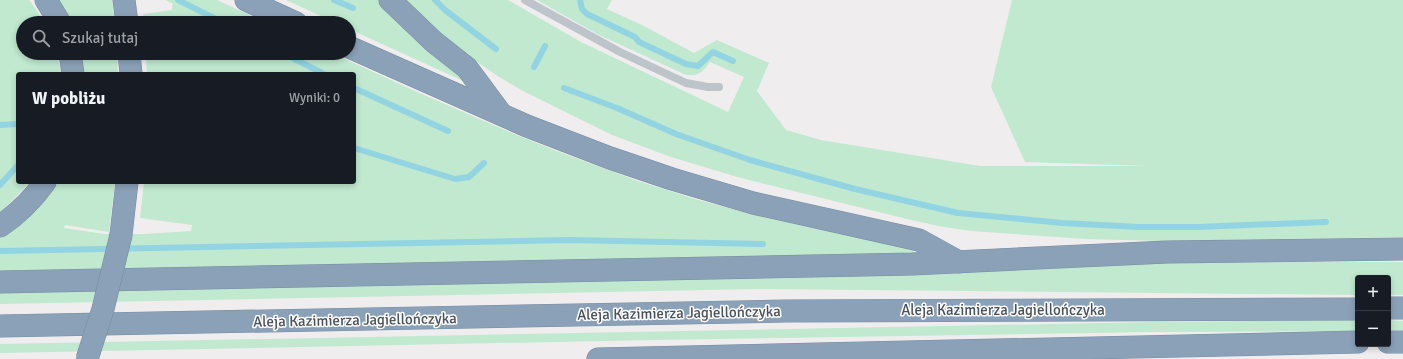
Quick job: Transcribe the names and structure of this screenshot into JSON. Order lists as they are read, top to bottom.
{
  "streets": {
    "highway": ["Aleja Kazimierza Jagiellończyka"]
  },
  "page": {
    "search": "Szukaj tutaj",
    "heading": ["W pobliżu", "Wyniki: 0"],
    "map_buttons": ["+", "−"]
  }
}
